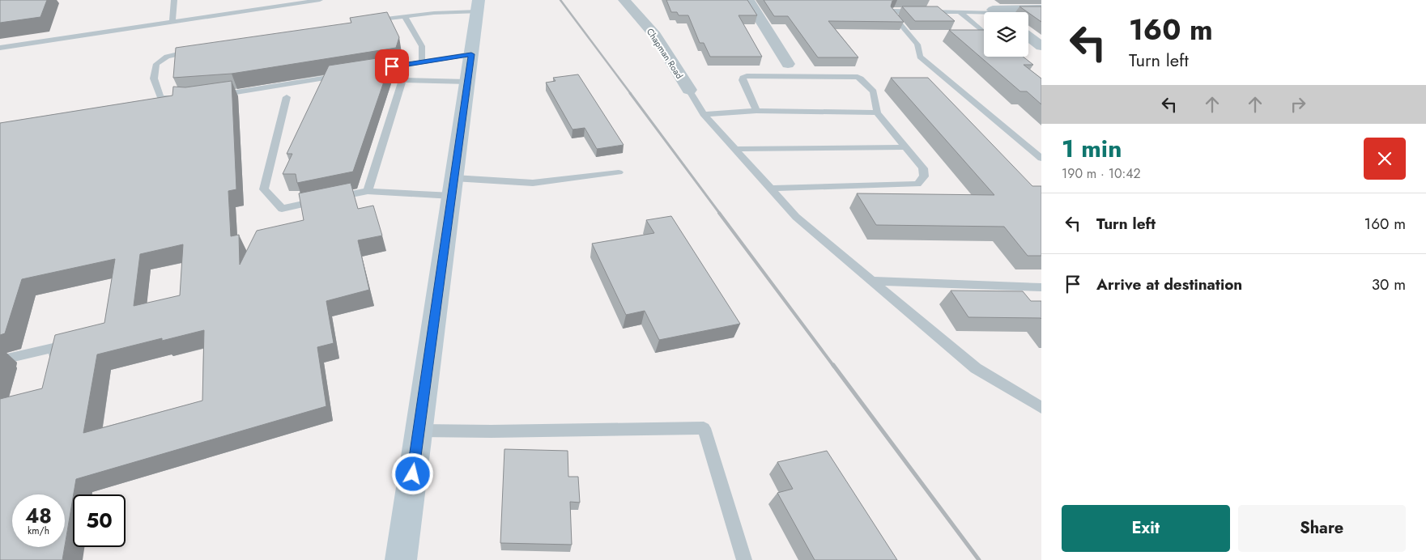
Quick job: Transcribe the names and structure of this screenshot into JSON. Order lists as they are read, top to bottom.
{
  "streets": {
    "street": ["Chapman Road"]
  },
  "page": {
    "turn": ["160 m", "Turn left"],
    "heading": ["1 min", "190 m · 10:42"],
    "list": [
      {
        "name": "Turn left",
        "value": "160 m"
      },
      {
        "name": "Arrive at destination",
        "value": "30 m"
      }
    ],
    "speed": "48 km/h",
    "limit": "50",
    "buttons": ["Exit", "Share"]
  }
}
